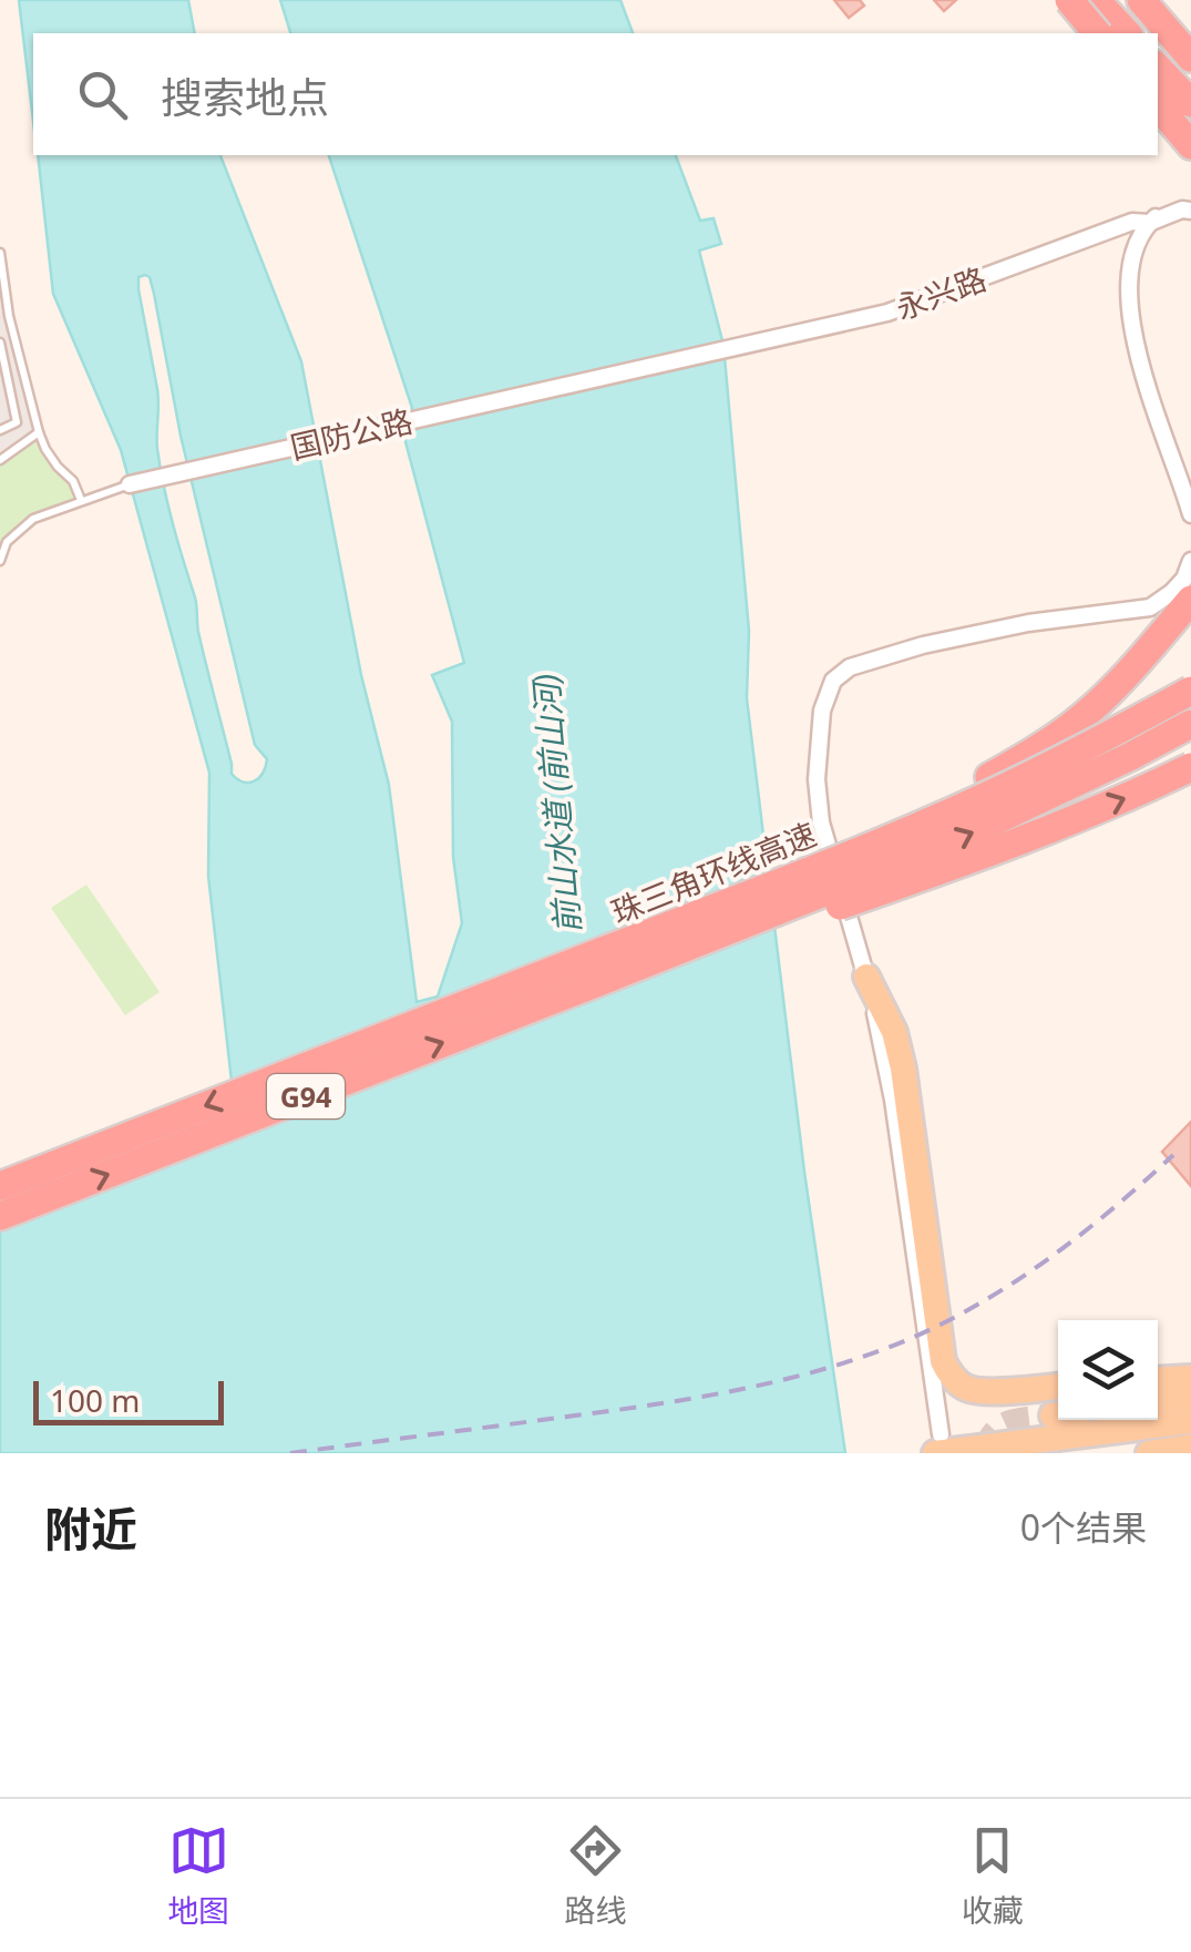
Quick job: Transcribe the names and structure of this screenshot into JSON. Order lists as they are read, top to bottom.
{
  "streets": {
    "highway": ["珠三角环线高速", "G94"],
    "street": ["永兴路", "国防公路"]
  },
  "crossings": [
    ["永兴路", "国防公路"]
  ],
  "water": ["前山水道 (前山河)"],
  "scale_bar": "100 m",
  "page": {
    "search": "搜索地点",
    "scale": "100 m",
    "heading": ["附近", "0个结果"],
    "nav": ["地图", "路线", "收藏"]
  }
}
